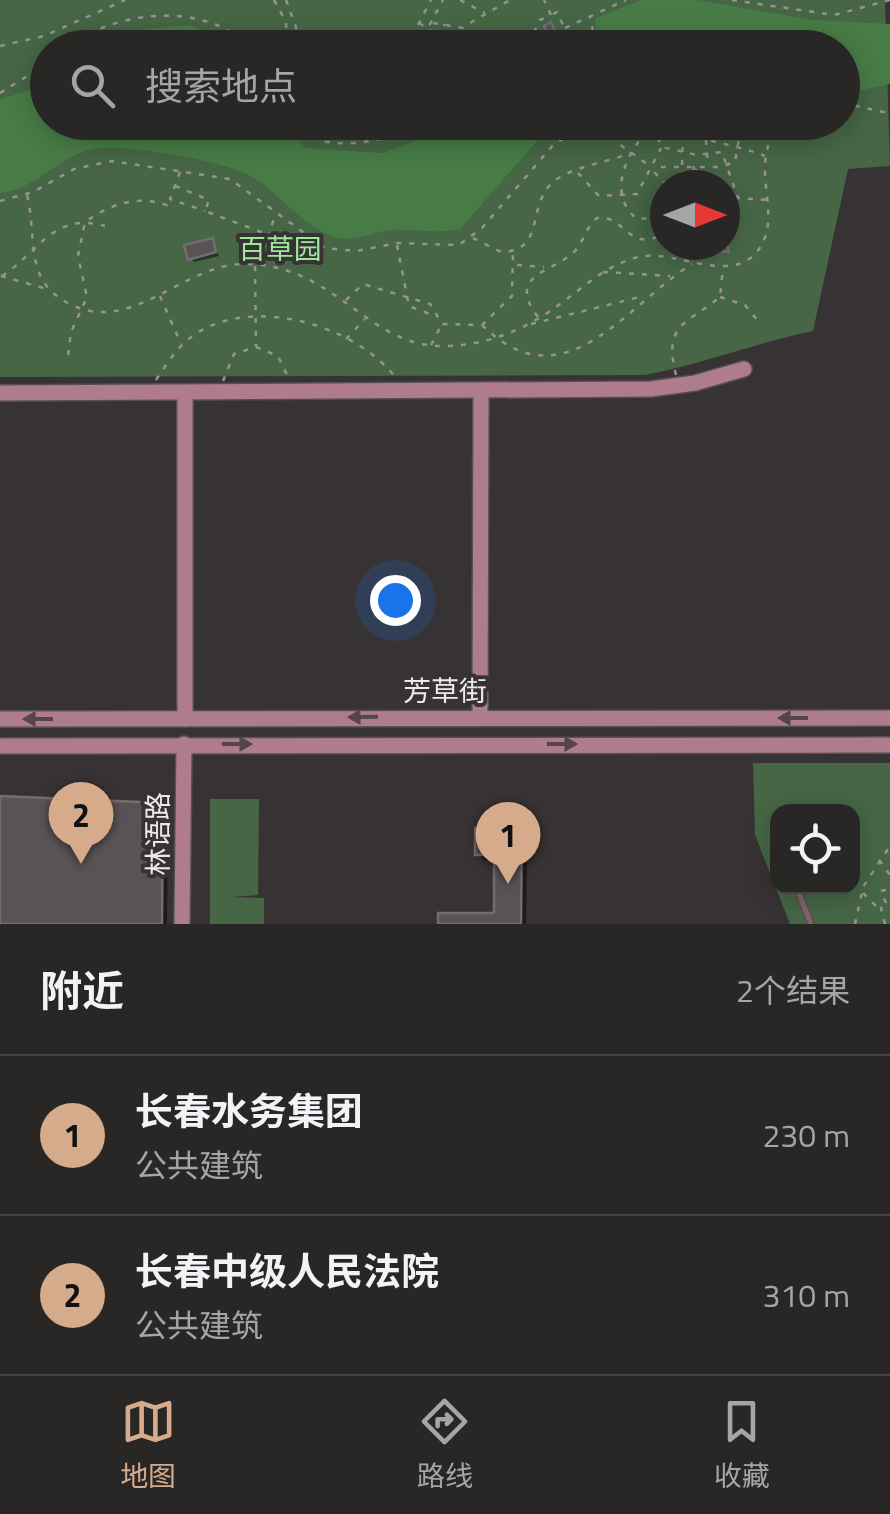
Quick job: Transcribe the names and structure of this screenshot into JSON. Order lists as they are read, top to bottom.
{
  "streets": {
    "main road": ["芳草街", "林语路"]
  },
  "crossings": [
    ["芳草街", "林语路"]
  ],
  "parks": ["百草园"],
  "north": "right",
  "page": {
    "search": "搜索地点",
    "pins": ["2", "1"],
    "heading": ["附近", "2个结果"],
    "list": [
      {
        "mark": "1",
        "name": "长春水务集团",
        "note": "公共建筑",
        "value": "230 m"
      },
      {
        "mark": "2",
        "name": "长春中级人民法院",
        "note": "公共建筑",
        "value": "310 m"
      }
    ],
    "nav": ["地图", "路线", "收藏"]
  }
}
